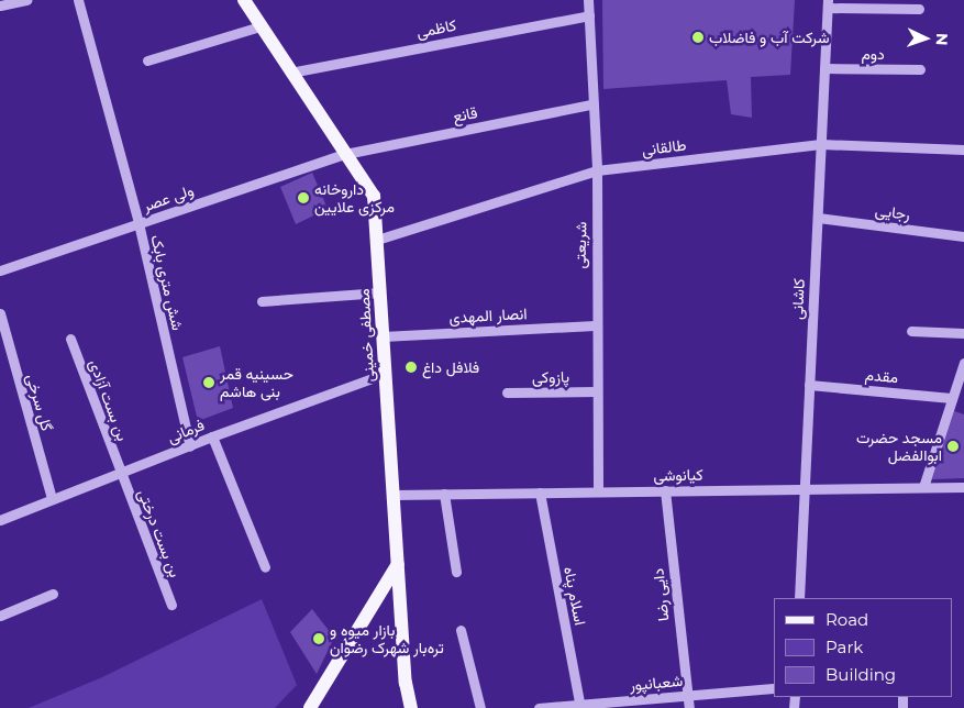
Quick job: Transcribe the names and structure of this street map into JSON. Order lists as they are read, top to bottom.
{
  "streets": {
    "main road": ["مصطفی خمینی"],
    "street": [
      "کاظمی",
      "دوم",
      "قانع",
      "طالقانی",
      "ولی عصر",
      "رجایی",
      "شریعتی",
      "شش متری بابک",
      "کاشانی",
      "انصار المهدی",
      "مقدم",
      "پازوکی",
      "بن بست آزادی",
      "گل سرخی",
      "فرمانی",
      "کیانوشی",
      "بن بست درختی",
      "دایی رضا",
      "اسلام پناه",
      "شعبانپور"
    ]
  },
  "crossings": [
    ["کاظمی", "شریعتی"],
    ["کاظمی", "مصطفی خمینی"],
    ["دوم", "کاشانی"],
    ["قانع", "ولی عصر"],
    ["قانع", "شریعتی"],
    ["قانع", "مصطفی خمینی"],
    ["طالقانی", "شریعتی"],
    ["طالقانی", "کاشانی"],
    ["طالقانی", "مصطفی خمینی"],
    ["ولی عصر", "شش متری بابک"],
    ["ولی عصر", "مصطفی خمینی"],
    ["رجایی", "کاشانی"],
    ["شریعتی", "انصار المهدی"],
    ["شریعتی", "پازوکی"],
    ["شریعتی", "کیانوشی"],
    ["شش متری بابک", "فرمانی"],
    ["کاشانی", "مقدم"],
    ["کاشانی", "کیانوشی"],
    ["انصار المهدی", "مصطفی خمینی"],
    ["مصطفی خمینی", "فرمانی"],
    ["مصطفی خمینی", "کیانوشی"],
    ["بن بست آزادی", "فرمانی"],
    ["بن بست آزادی", "بن بست درختی"],
    ["گل سرخی", "فرمانی"],
    ["فرمانی", "بن بست درختی"],
    ["کیانوشی", "دایی رضا"],
    ["کیانوشی", "اسلام پناه"],
    ["دایی رضا", "شعبانپور"],
    ["اسلام پناه", "شعبانپور"]
  ],
  "places": [
    "شرکت آب و فاضلاب",
    "داروخانه مرکزی علایین",
    "فلافل داغ",
    "حسینیه قمر بنی هاشم",
    "مسجد حضرت ابوالفضل",
    "بازار میوه و تره‌بار شهرک رضوان"
  ],
  "legend": ["Road", "Park", "Building"],
  "north": "right"
}
